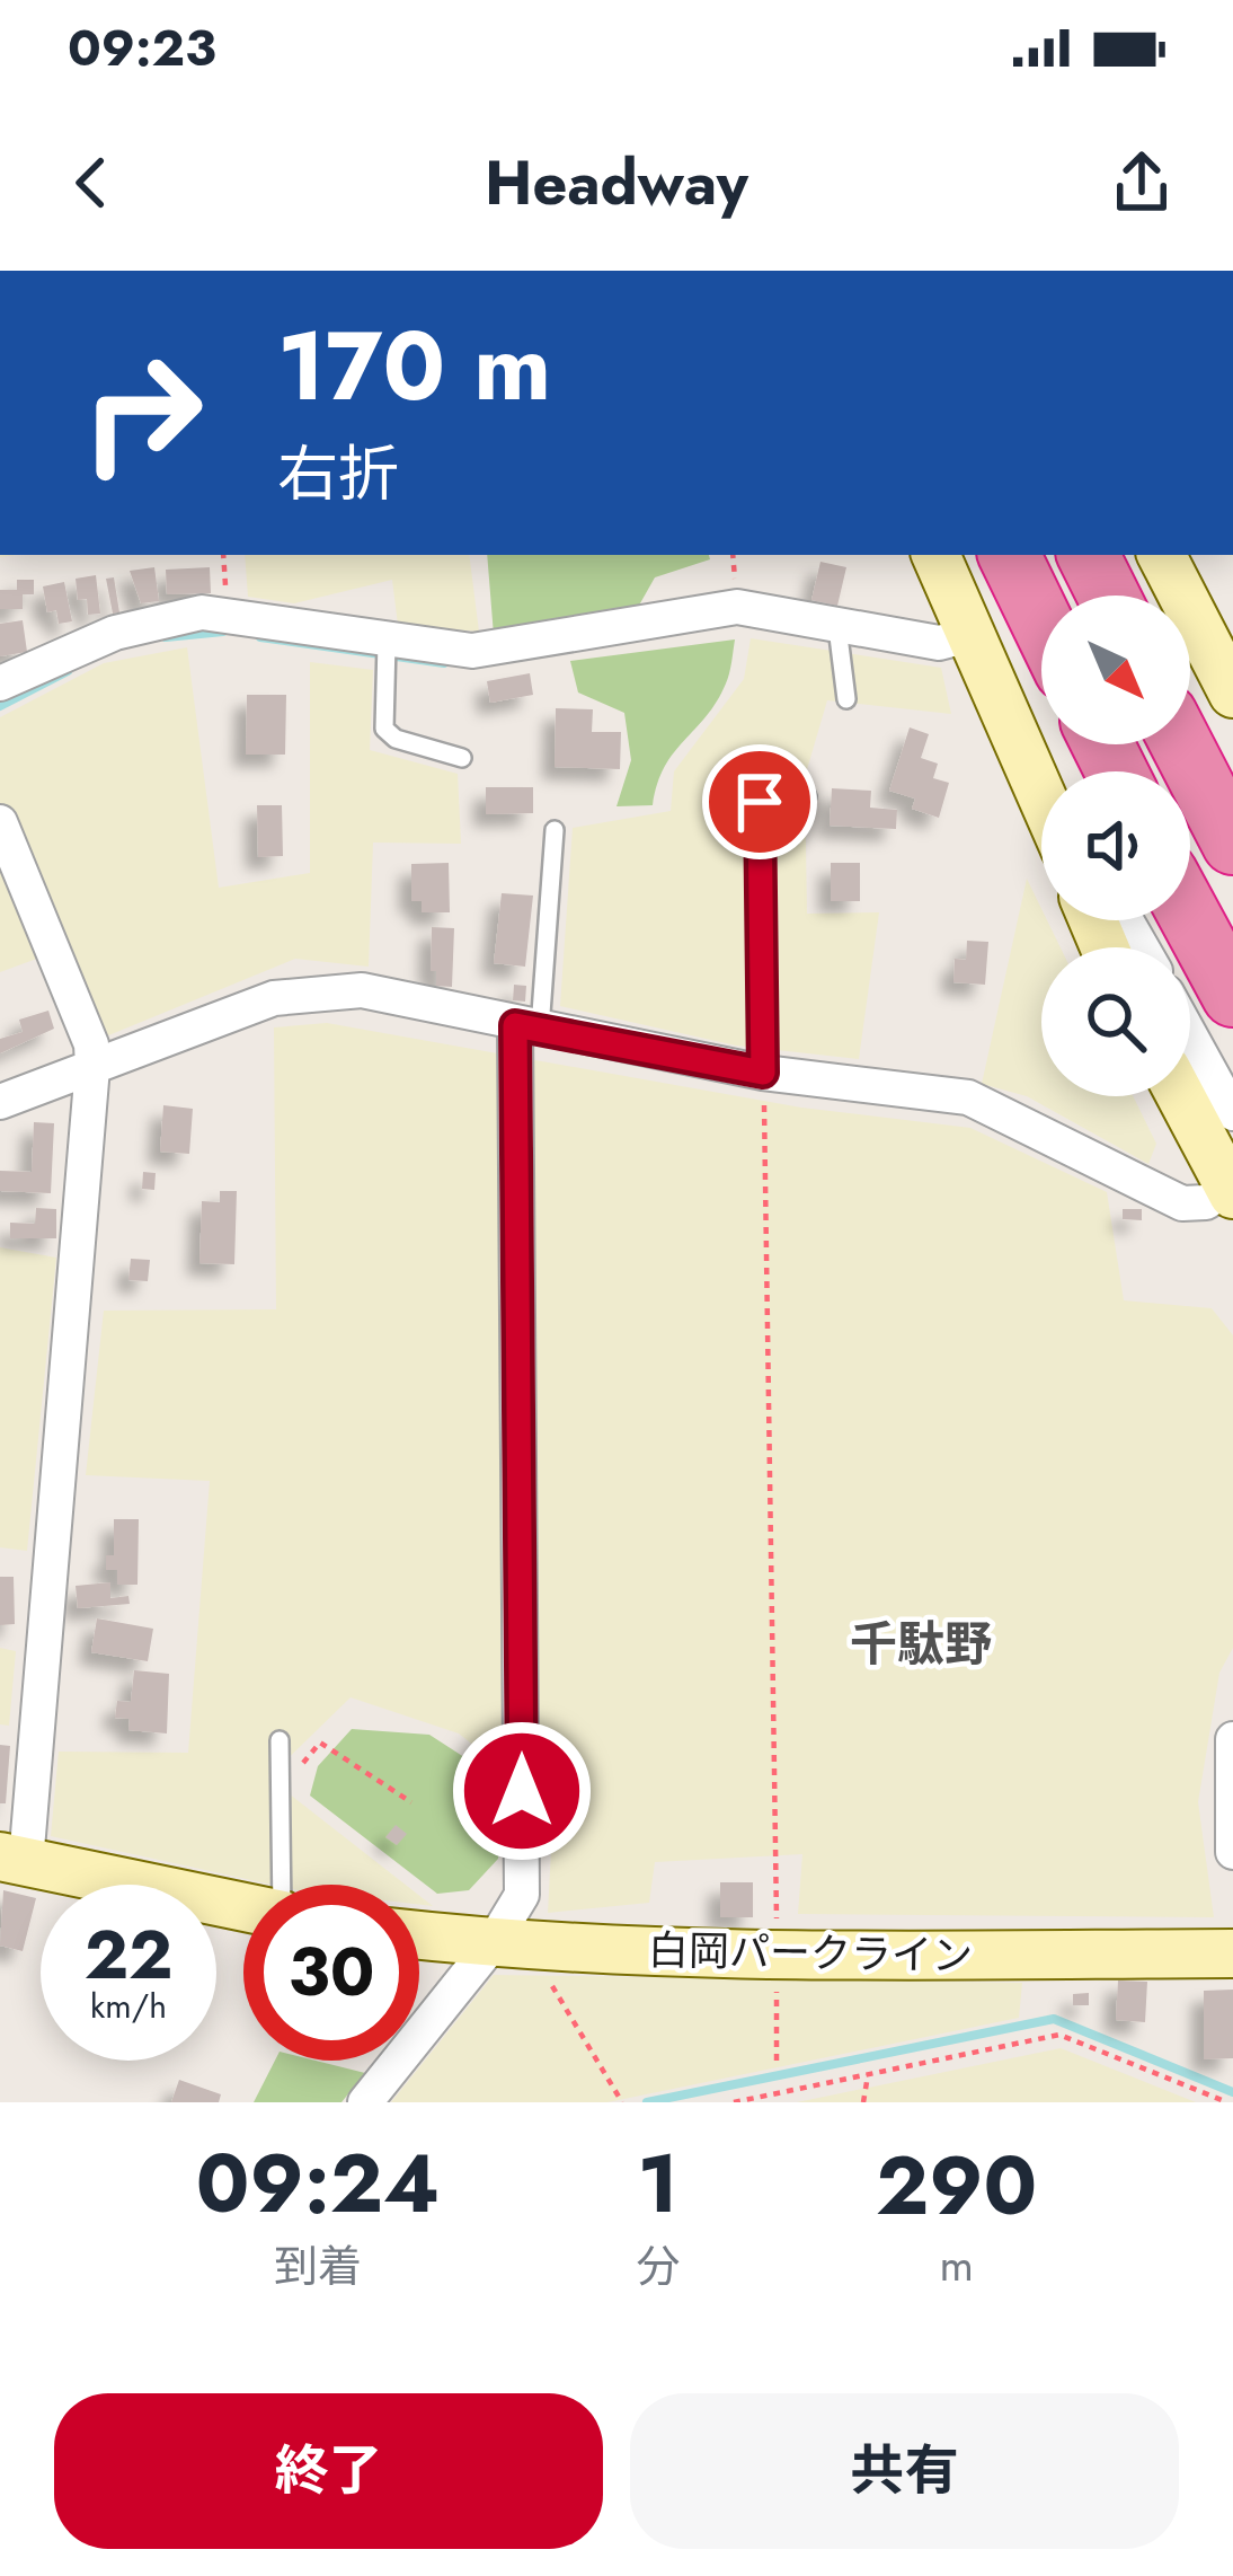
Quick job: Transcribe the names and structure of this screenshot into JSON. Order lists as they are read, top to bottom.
{
  "streets": {
    "street": ["白岡パークライン"]
  },
  "districts": ["千駄野"],
  "north": "bottom right",
  "page": {
    "status": "09:23",
    "header": "Headway",
    "turn": ["170 m", "右折"],
    "speed": "22 km/h",
    "limit": "30",
    "eta": [
      "09:24",
      "到着",
      "1",
      "分",
      "290",
      "m"
    ],
    "buttons": ["終了", "共有"]
  }
}
